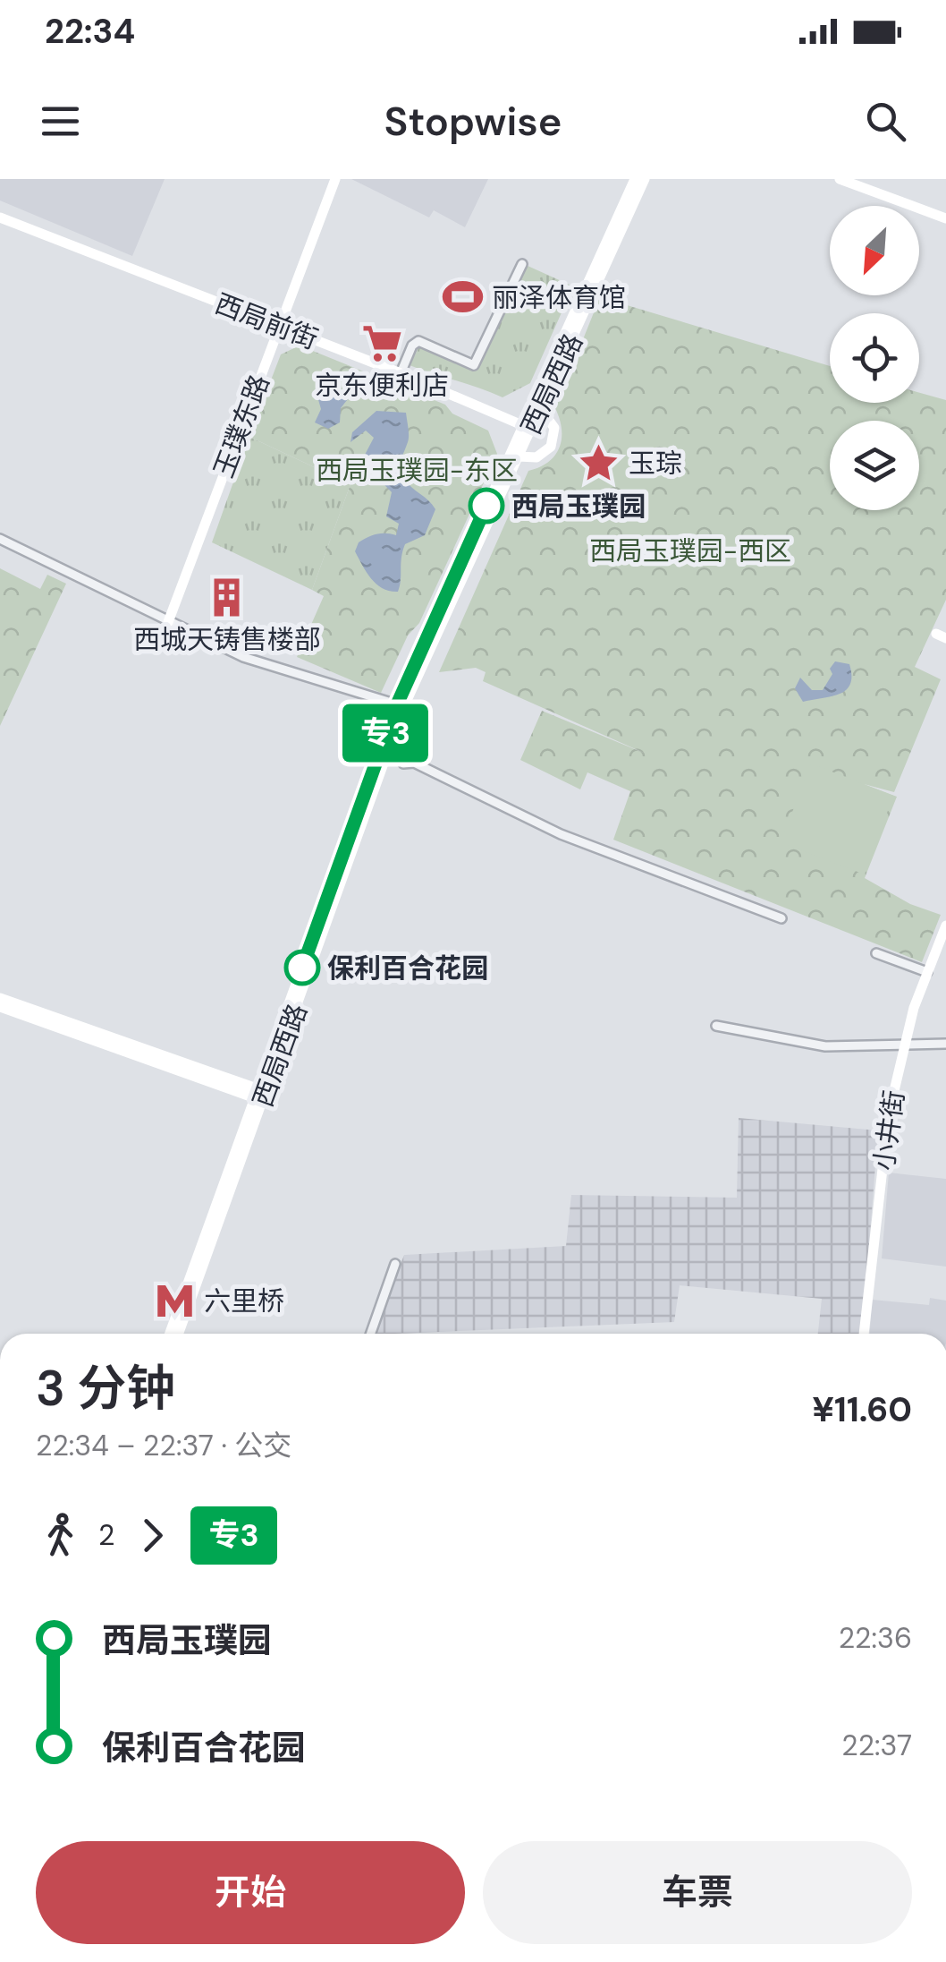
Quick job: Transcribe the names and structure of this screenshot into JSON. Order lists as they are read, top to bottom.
{
  "streets": {
    "street": [
      "西局前街",
      "西局西路",
      "玉璞东路",
      "小井街"
    ]
  },
  "crossings": [
    ["西局前街", "西局西路"],
    ["西局前街", "玉璞东路"]
  ],
  "parks": ["西局玉璞园-东区", "西局玉璞园-西区"],
  "places": {
    "sports": ["丽泽体育馆"],
    "supermarket": ["京东便利店"],
    "place": ["玉琮"],
    "other": ["西局玉璞园", "保利百合花园"],
    "building": ["西城天铸售楼部"],
    "metro station": ["六里桥"]
  },
  "lines": ["bus line 专3"],
  "north": "bottom left",
  "page": {
    "status": "22:34",
    "header": "Stopwise",
    "on_map": "专3",
    "heading": ["3 分钟", "22:34 – 22:37 · 公交", "¥11.60"],
    "legs": ["2", "专3"],
    "list": [
      {
        "name": "西局玉璞园",
        "value": "22:36"
      },
      {
        "name": "保利百合花园",
        "value": "22:37"
      }
    ],
    "buttons": ["开始", "车票"]
  }
}
